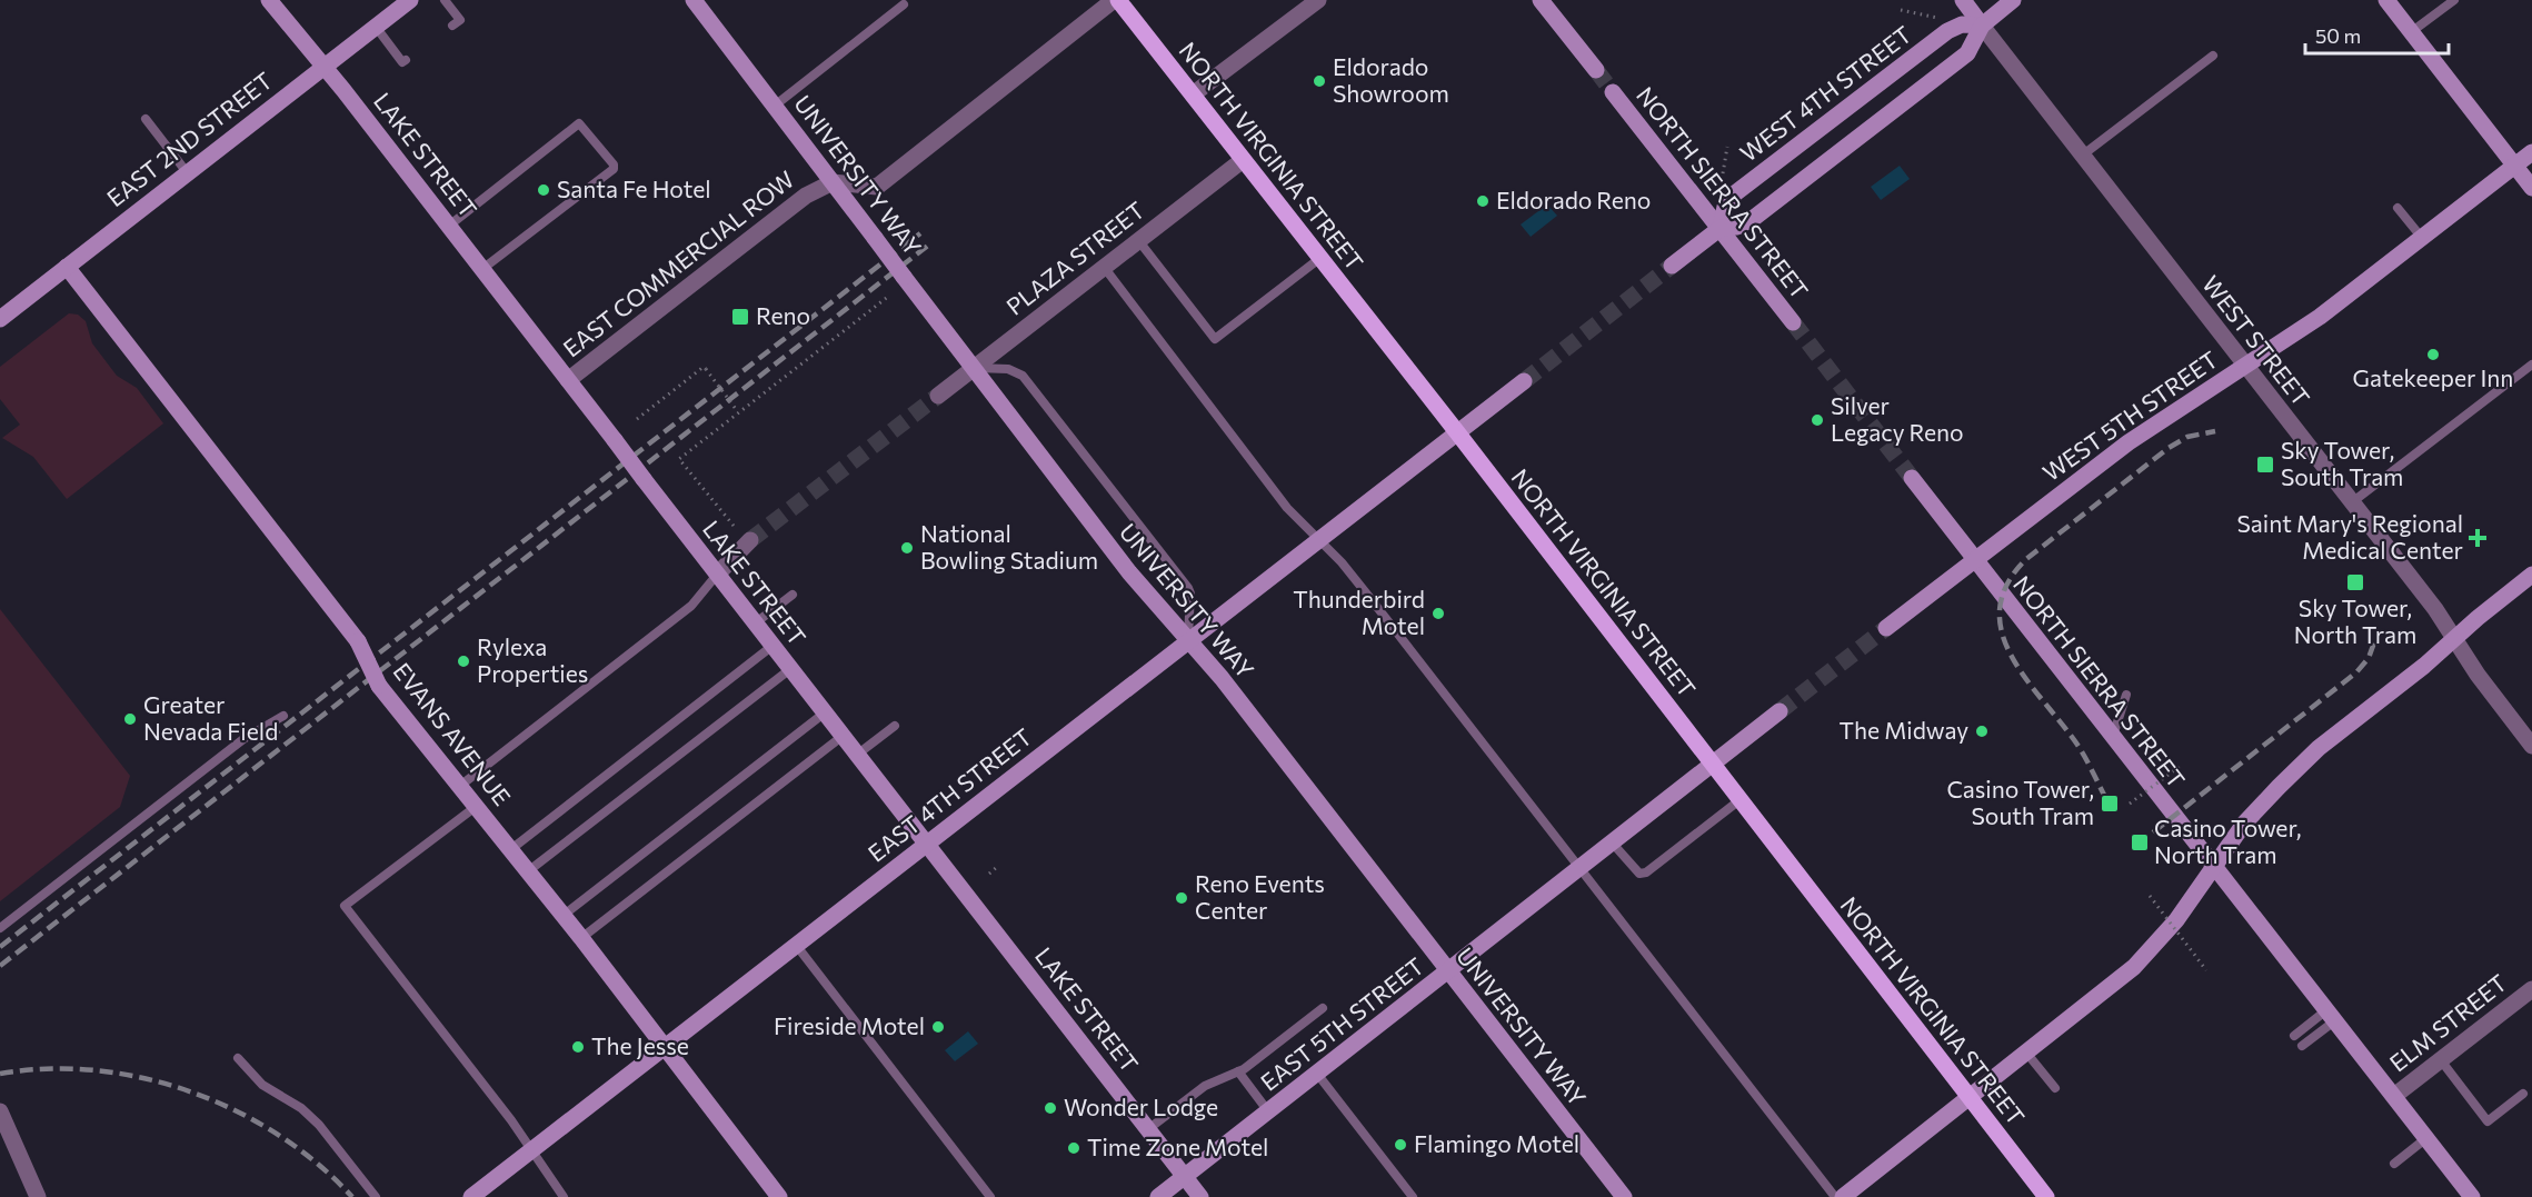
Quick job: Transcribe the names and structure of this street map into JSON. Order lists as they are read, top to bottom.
{
  "streets": {
    "main road": [
      "WEST 4TH STREET",
      "EAST 2ND STREET",
      "LAKE STREET",
      "NORTH VIRGINIA STREET",
      "UNIVERSITY WAY",
      "NORTH SIERRA STREET",
      "WEST STREET",
      "WEST 5TH STREET",
      "EVANS AVENUE",
      "EAST 4TH STREET",
      "EAST 5TH STREET"
    ],
    "street": ["PLAZA STREET", "EAST COMMERCIAL ROW", "ELM STREET"]
  },
  "crossings": [
    ["WEST 4TH STREET", "NORTH SIERRA STREET"],
    ["WEST 4TH STREET", "WEST STREET"],
    ["EAST 2ND STREET", "LAKE STREET"],
    ["EAST 2ND STREET", "EVANS AVENUE"],
    ["LAKE STREET", "EAST COMMERCIAL ROW"],
    ["LAKE STREET", "EAST 4TH STREET"],
    ["LAKE STREET", "EAST 5TH STREET"],
    ["NORTH VIRGINIA STREET", "PLAZA STREET"],
    ["NORTH VIRGINIA STREET", "EAST COMMERCIAL ROW"],
    ["NORTH VIRGINIA STREET", "EAST 4TH STREET"],
    ["NORTH VIRGINIA STREET", "EAST 5TH STREET"],
    ["UNIVERSITY WAY", "PLAZA STREET"],
    ["UNIVERSITY WAY", "EAST COMMERCIAL ROW"],
    ["UNIVERSITY WAY", "EAST 4TH STREET"],
    ["UNIVERSITY WAY", "EAST 5TH STREET"],
    ["NORTH SIERRA STREET", "WEST 5TH STREET"],
    ["NORTH SIERRA STREET", "ELM STREET"],
    ["WEST STREET", "WEST 5TH STREET"],
    ["EVANS AVENUE", "EAST 4TH STREET"]
  ],
  "places": {
    "other": [
      "Eldorado Showroom",
      "Santa Fe Hotel",
      "Eldorado Reno",
      "Gatekeeper Inn",
      "Silver Legacy Reno",
      "National Bowling Stadium",
      "Thunderbird Motel",
      "Rylexa Properties",
      "Greater Nevada Field",
      "The Midway",
      "Reno Events Center",
      "Fireside Motel",
      "The Jesse",
      "Wonder Lodge",
      "Flamingo Motel",
      "Time Zone Motel"
    ],
    "transit": [
      "Reno",
      "Sky Tower, South Tram",
      "Sky Tower, North Tram",
      "Casino Tower, South Tram",
      "Casino Tower, North Tram"
    ],
    "health": ["Saint Mary's Regional Medical Center"]
  },
  "scale_bar": "50 m"
}
